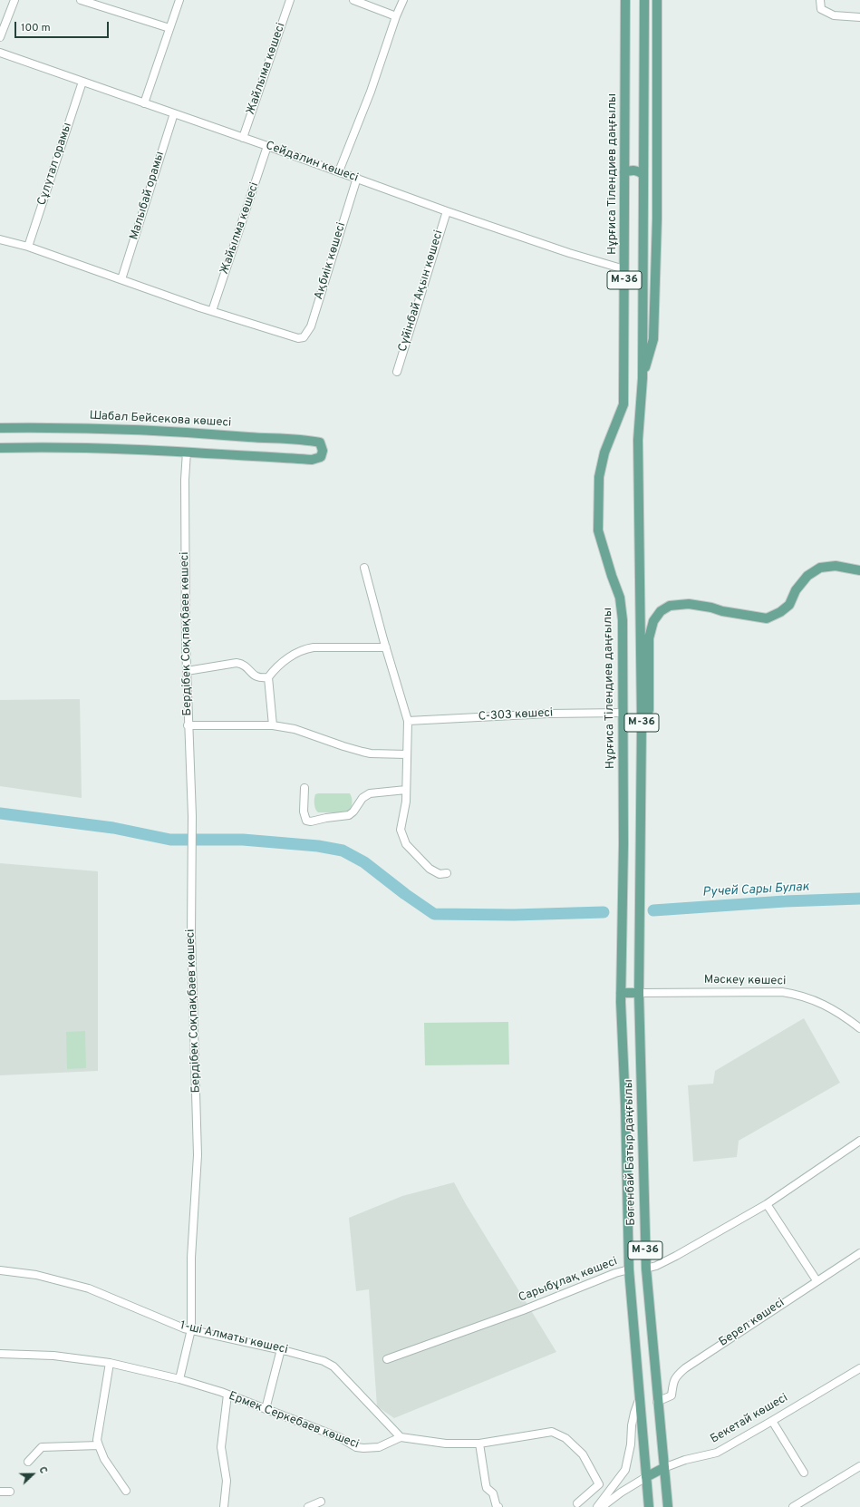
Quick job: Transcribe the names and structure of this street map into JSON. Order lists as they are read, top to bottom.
{
  "streets": {
    "main road": [
      "Нұрғиса Тілендиев даңғылы",
      "M-36",
      "Шабал Бейсекова көшесі",
      "Мәскеу көшесі",
      "Бөгенбай Батыр даңғылы",
      "Сарыбұлақ көшесі",
      "Бекетай көшесі"
    ],
    "street": [
      "Жайлыма көшесі",
      "Сейдалин көшесі",
      "Сұлутал орамы",
      "Малыбай орамы",
      "Жайылма көшесі",
      "Ақбиік көшесі",
      "Сүйінбай Ақын көшесі",
      "Бердібек Соқпақбаев көшесі",
      "С-303 көшесі",
      "Берел көшесі",
      "1-ші Алматы көшесі",
      "Ермек Серкебаев көшесі"
    ]
  },
  "crossings": [
    ["Жайлыма көшесі", "Сейдалин көшесі"],
    ["Сейдалин көшесі", "Сұлутал орамы"],
    ["Сейдалин көшесі", "Нұрғиса Тілендиев даңғылы"],
    ["Сейдалин көшесі", "Малыбай орамы"],
    ["Сейдалин көшесі", "Жайылма көшесі"],
    ["Сейдалин көшесі", "Ақбиік көшесі"],
    ["Сейдалин көшесі", "Сүйінбай Ақын көшесі"],
    ["Нұрғиса Тілендиев даңғылы", "С-303 көшесі"],
    ["Нұрғиса Тілендиев даңғылы", "Мәскеу көшесі"],
    ["Нұрғиса Тілендиев даңғылы", "Бөгенбай Батыр даңғылы"],
    ["Жайылма көшесі", "Ақбиік көшесі"],
    ["M-36", "Мәскеу көшесі"],
    ["M-36", "Бөгенбай Батыр даңғылы"],
    ["Шабал Бейсекова көшесі", "Бердібек Соқпақбаев көшесі"],
    ["Бердібек Соқпақбаев көшесі", "1-ші Алматы көшесі"],
    ["Бердібек Соқпақбаев көшесі", "Ермек Серкебаев көшесі"],
    ["Мәскеу көшесі", "Бөгенбай Батыр даңғылы"],
    ["Бөгенбай Батыр даңғылы", "Сарыбұлақ көшесі"],
    ["Бөгенбай Батыр даңғылы", "Берел көшесі"],
    ["Бөгенбай Батыр даңғылы", "Бекетай көшесі"],
    ["1-ші Алматы көшесі", "Ермек Серкебаев көшесі"]
  ],
  "water": ["Ручей Сары Булак"],
  "scale_bar": "100 m",
  "north": "right"
}
